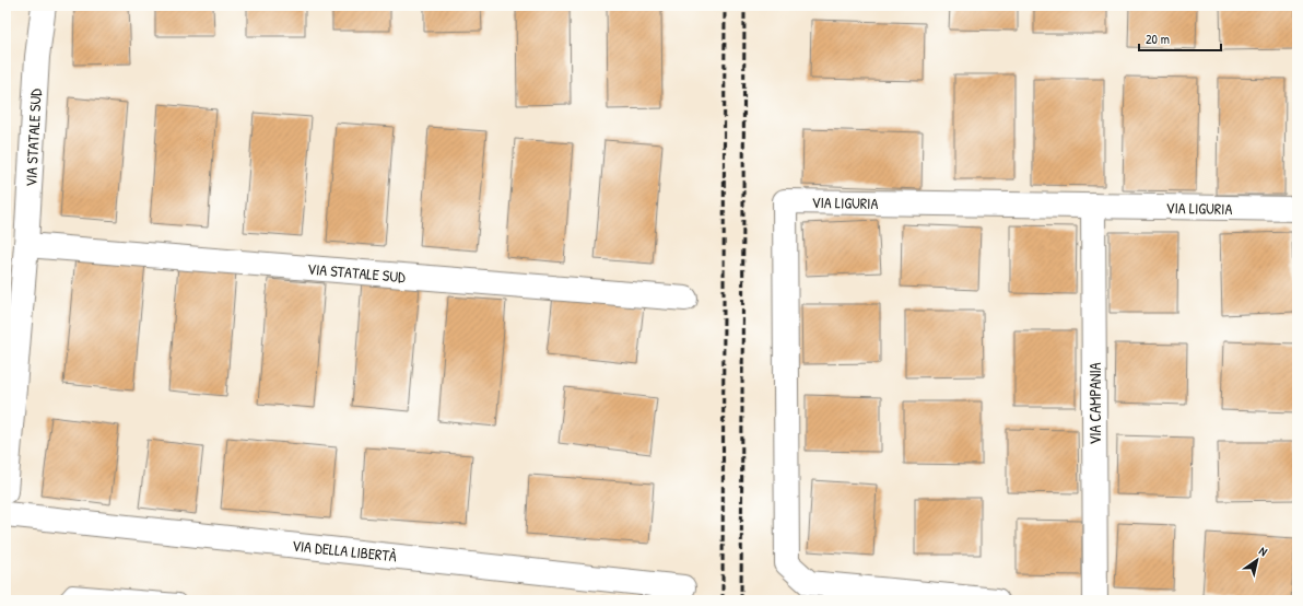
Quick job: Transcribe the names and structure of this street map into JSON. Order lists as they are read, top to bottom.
{
  "streets": {
    "street": [
      "VIA STATALE SUD",
      "VIA LIGURIA",
      "VIA CAMPANIA",
      "VIA DELLA LIBERTÀ"
    ]
  },
  "crossings": [
    ["VIA LIGURIA", "VIA CAMPANIA"]
  ],
  "scale_bar": "20 m",
  "north": "top right"
}
